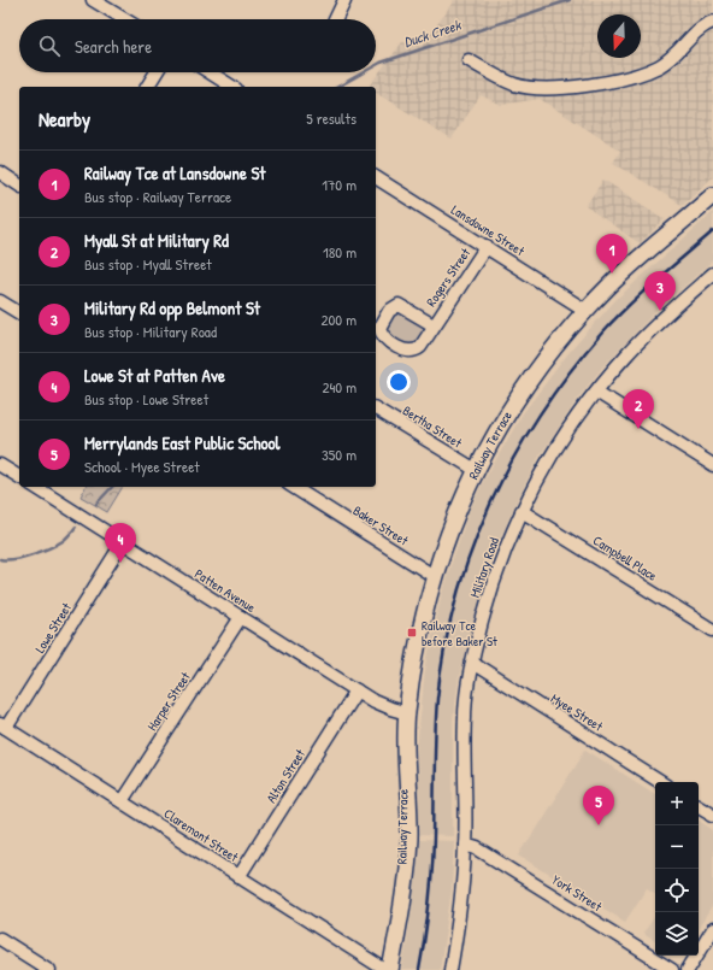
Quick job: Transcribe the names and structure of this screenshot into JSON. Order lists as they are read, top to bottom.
{
  "streets": {
    "main road": ["Railway Terrace"],
    "street": [
      "Lansdowne Street",
      "Rogers Street",
      "Bertha Street",
      "Baker Street",
      "Campbell Place",
      "Military Road",
      "Patten Avenue",
      "Lowe Street",
      "Harper Street",
      "Myee Street",
      "Alton Street",
      "Claremont Street",
      "York Street"
    ]
  },
  "crossings": [
    ["Lansdowne Street", "Rogers Street"],
    ["Lansdowne Street", "Railway Terrace"],
    ["Bertha Street", "Railway Terrace"],
    ["Railway Terrace", "Baker Street"],
    ["Railway Terrace", "Patten Avenue"],
    ["Campbell Place", "Military Road"],
    ["Military Road", "Myee Street"],
    ["Military Road", "York Street"],
    ["Patten Avenue", "Lowe Street"],
    ["Patten Avenue", "Harper Street"],
    ["Patten Avenue", "Alton Street"],
    ["Lowe Street", "Claremont Street"],
    ["Harper Street", "Claremont Street"],
    ["Alton Street", "Claremont Street"]
  ],
  "water": ["Duck Creek"],
  "places": {
    "transit": ["Railway Tce before Baker St"]
  },
  "north": "bottom",
  "page": {
    "search": "Search here",
    "heading": ["Nearby", "5 results"],
    "list": [
      {
        "mark": "1",
        "name": "Railway Tce at Lansdowne St",
        "note": "Bus stop · Railway Terrace",
        "value": "170 m"
      },
      {
        "mark": "2",
        "name": "Myall St at Military Rd",
        "note": "Bus stop · Myall Street",
        "value": "180 m"
      },
      {
        "mark": "3",
        "name": "Military Rd opp Belmont St",
        "note": "Bus stop · Military Road",
        "value": "200 m"
      },
      {
        "mark": "4",
        "name": "Lowe St at Patten Ave",
        "note": "Bus stop · Lowe Street",
        "value": "240 m"
      },
      {
        "mark": "5",
        "name": "Merrylands East Public School",
        "note": "School · Myee Street",
        "value": "350 m"
      }
    ],
    "pins": [
      "1",
      "3",
      "2",
      "4",
      "5"
    ],
    "map_buttons": ["+", "−"]
  }
}
